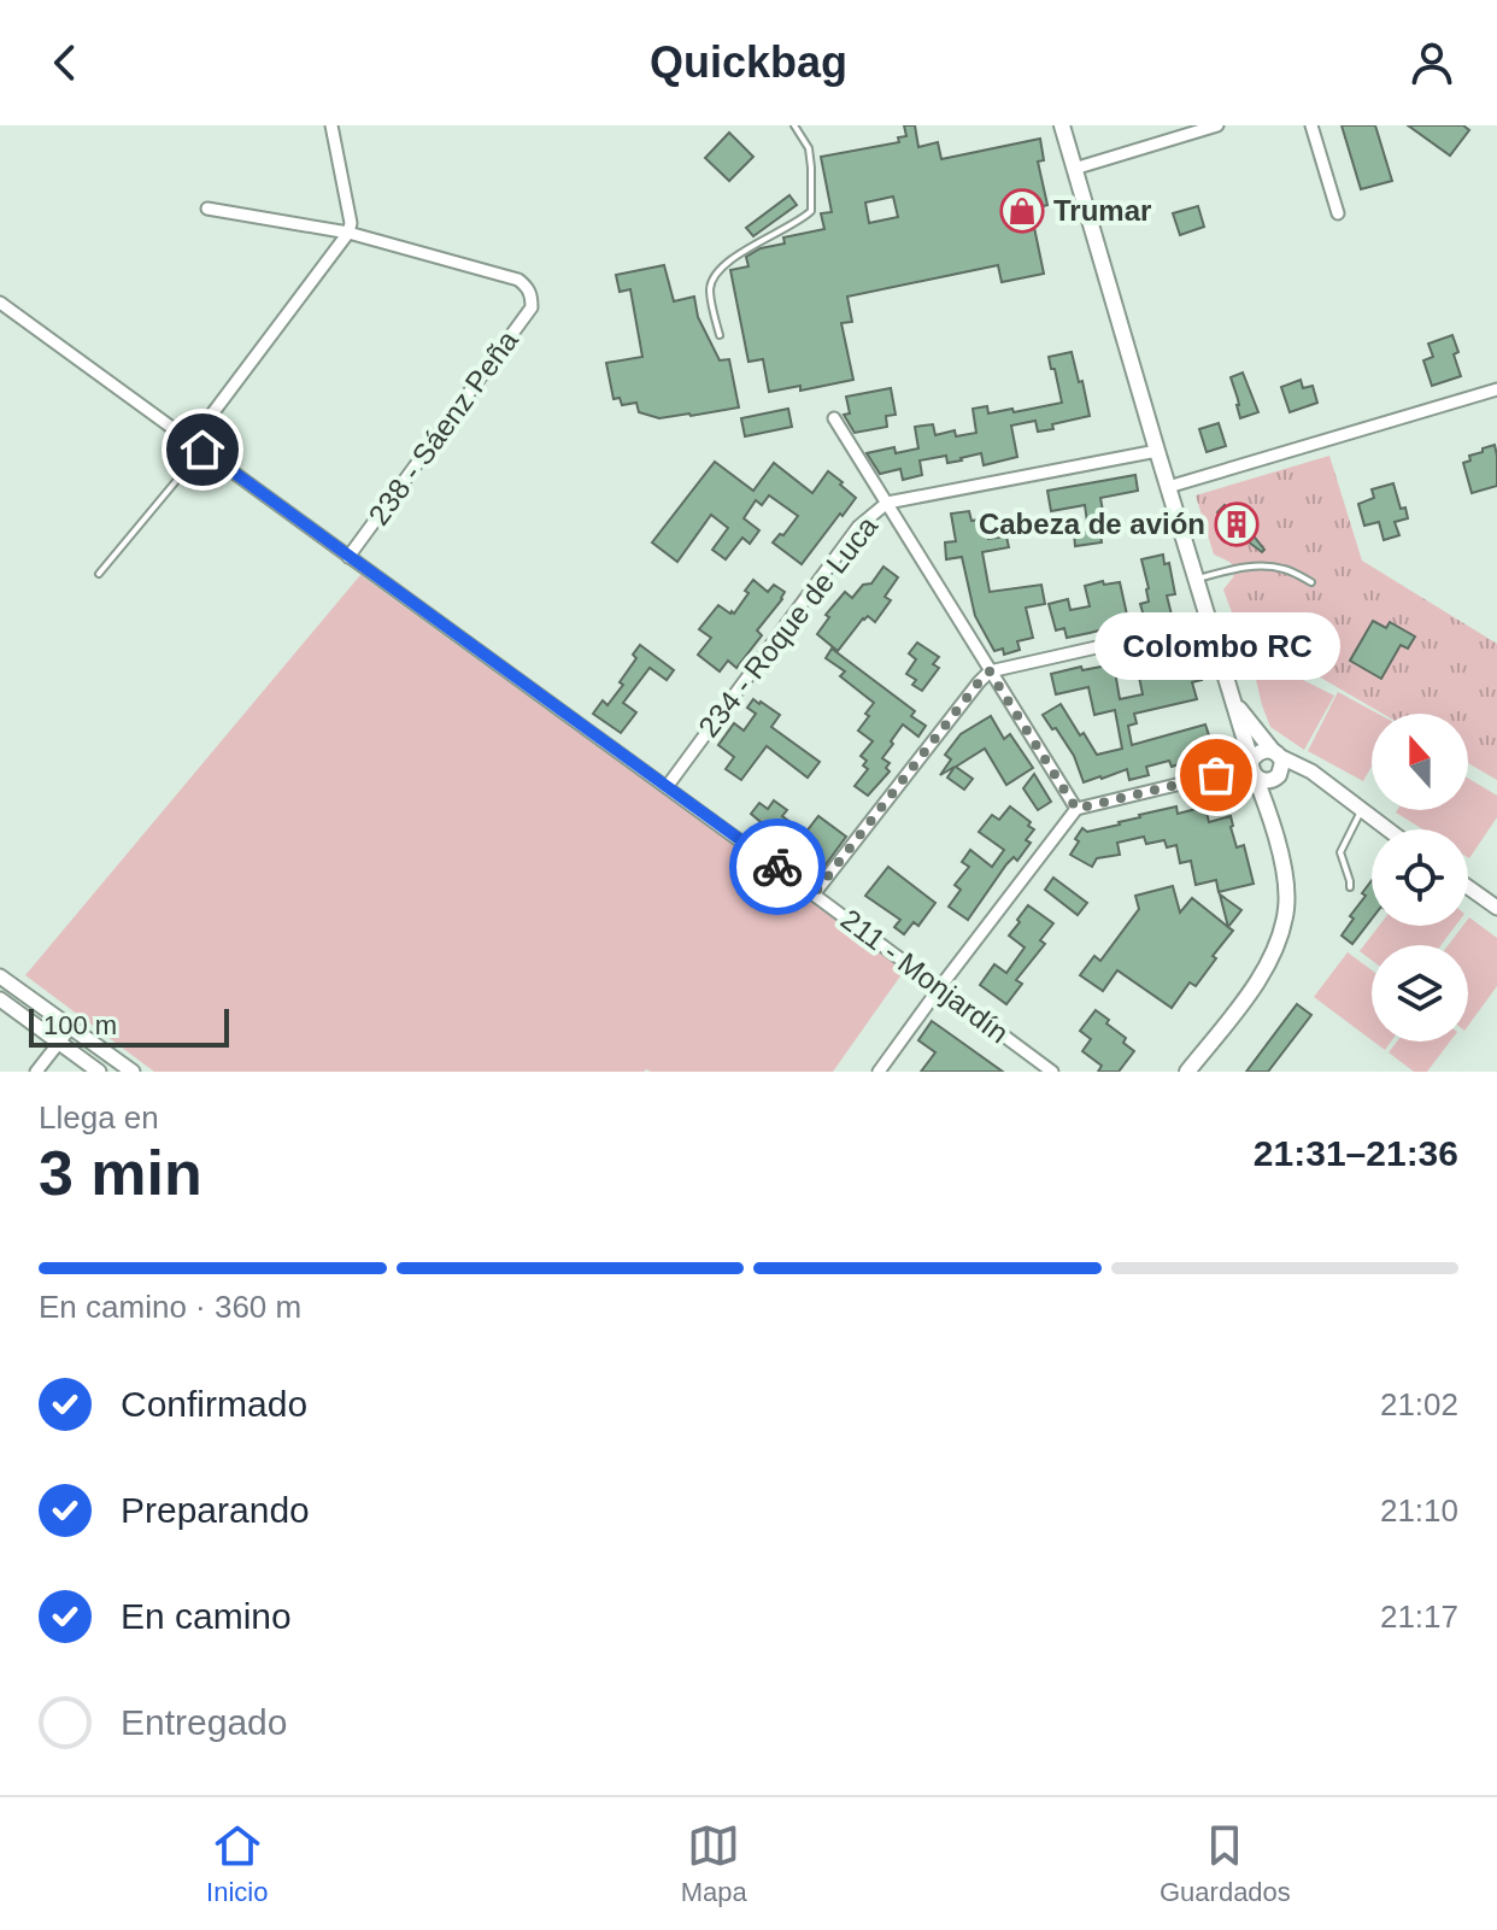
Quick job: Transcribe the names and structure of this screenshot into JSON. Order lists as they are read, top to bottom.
{
  "streets": {
    "street": ["238 - Sáenz Peña", "234 - Roque de Luca", "211 - Monjardín"]
  },
  "crossings": [
    ["238 - Sáenz Peña", "211 - Monjardín"],
    ["234 - Roque de Luca", "211 - Monjardín"]
  ],
  "places": {
    "shop": ["Trumar"],
    "building": ["Cabeza de avión"],
    "other": ["Colombo RC"]
  },
  "scale_bar": "100 m",
  "north": "top",
  "page": {
    "header": "Quickbag",
    "bubble": "Colombo RC",
    "scale": "100 m",
    "heading": ["3 min", "Llega en", "21:31–21:36"],
    "bar": "En camino · 360 m",
    "list": [
      ["Confirmado", "21:02"],
      ["Preparando", "21:10"],
      ["En camino", "21:17"],
      "Entregado"
    ],
    "tabs": ["Inicio", "Mapa", "Guardados"]
  }
}
